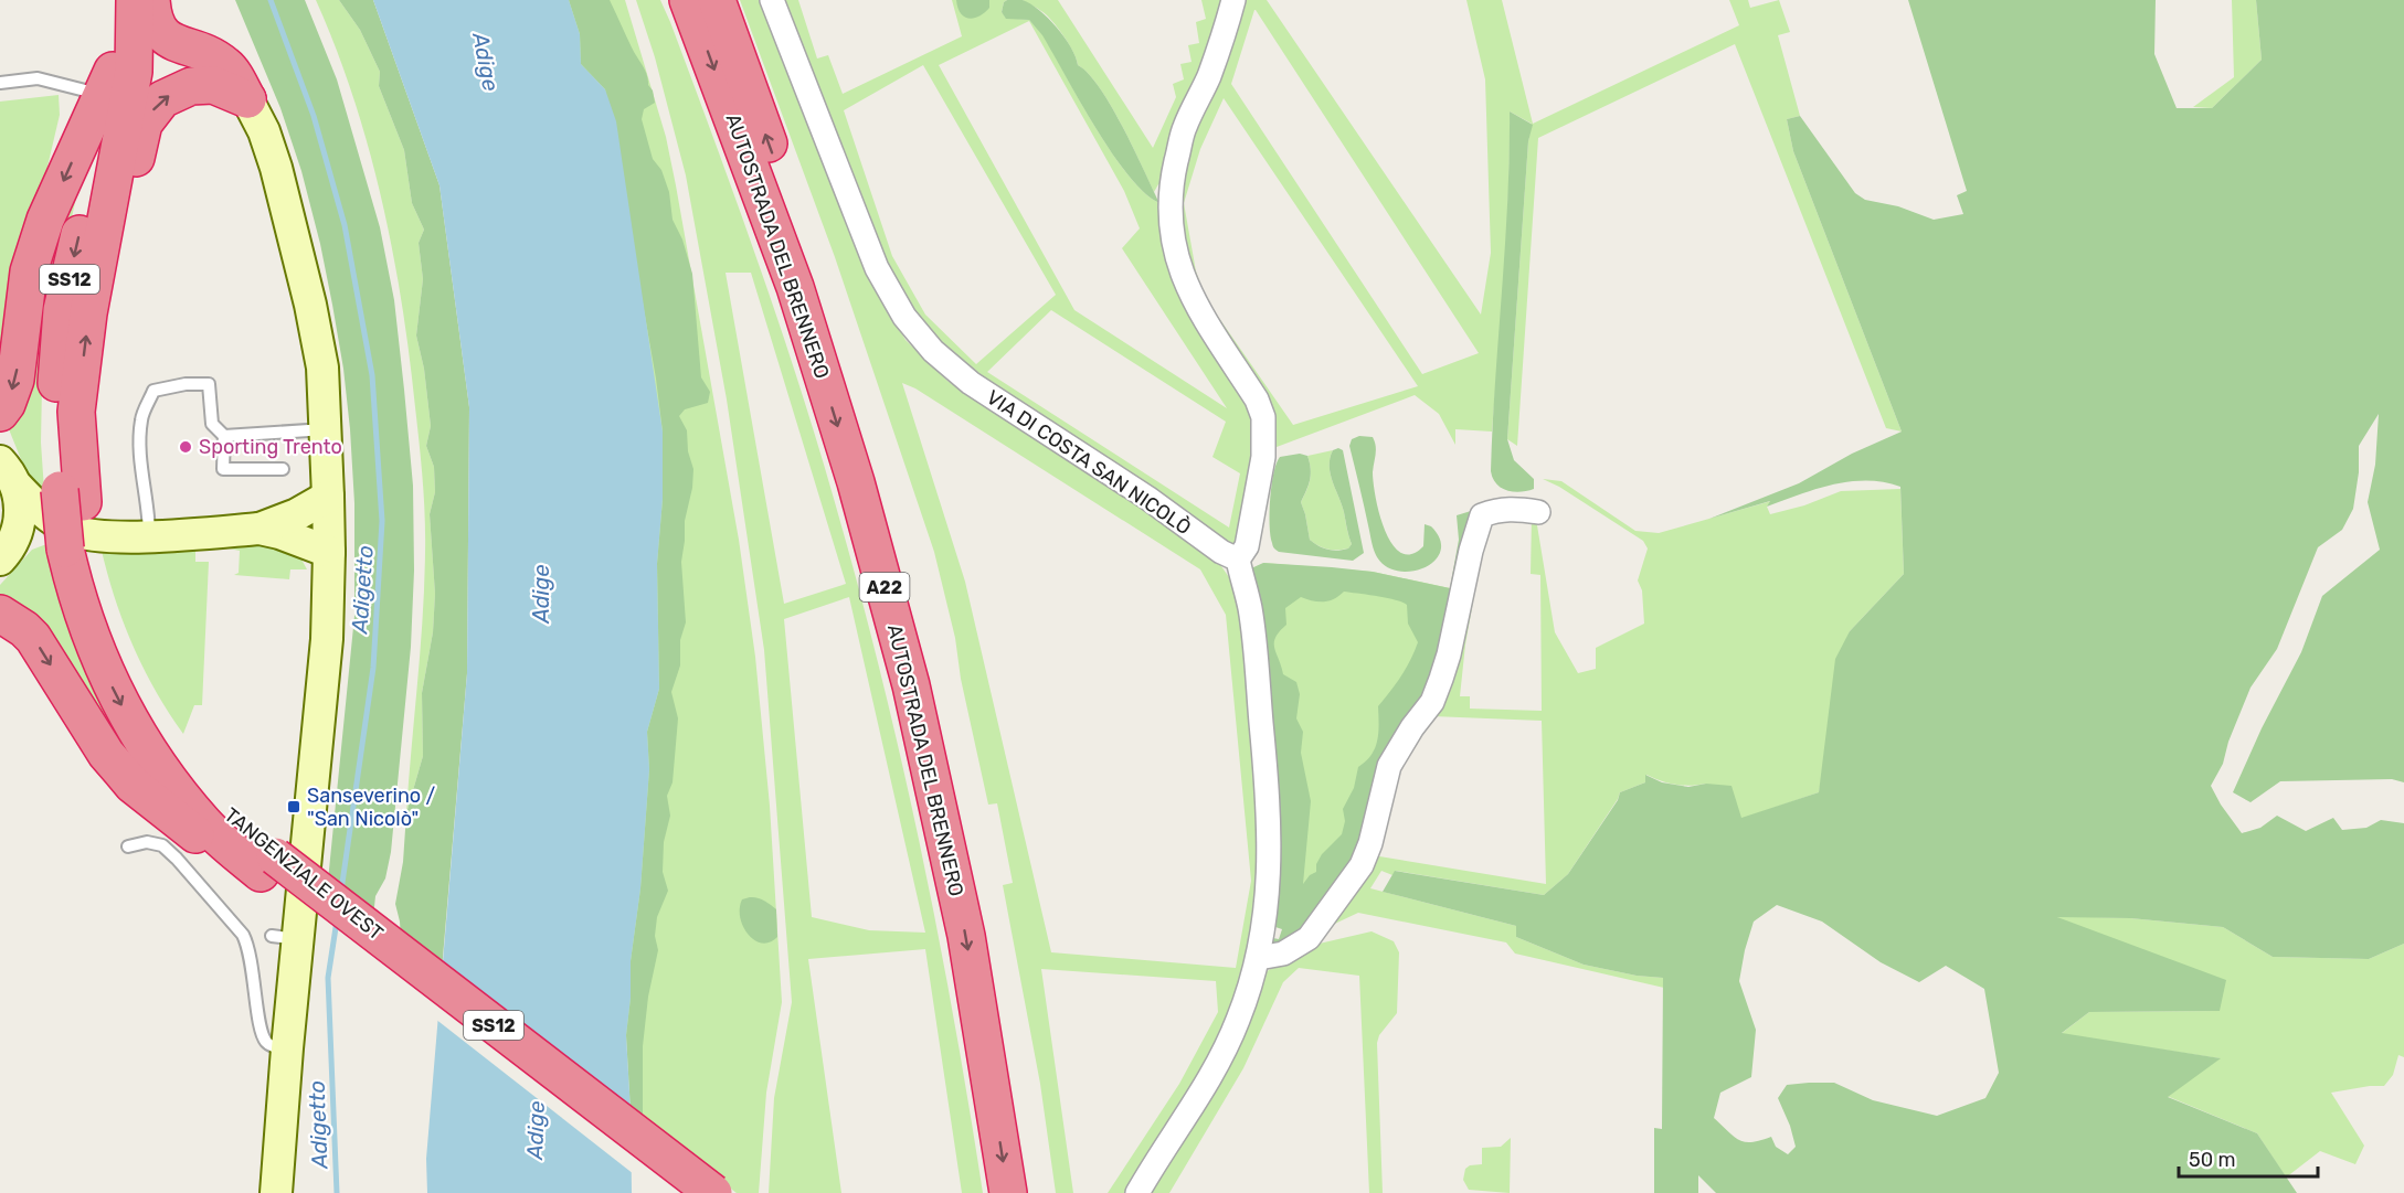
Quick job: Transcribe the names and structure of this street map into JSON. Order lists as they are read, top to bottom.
{
  "streets": {
    "highway": [
      "AUTOSTRADA DEL BRENNERO",
      "SS12",
      "A22",
      "TANGENZIALE OVEST"
    ],
    "street": ["VIA DI COSTA SAN NICOLÒ"]
  },
  "water": ["Adige", "Adigetto"],
  "places": {
    "other": ["Sporting Trento"],
    "transit": ["Sanseverino / \"San Nicolò\""]
  },
  "scale_bar": "50 m"
}
